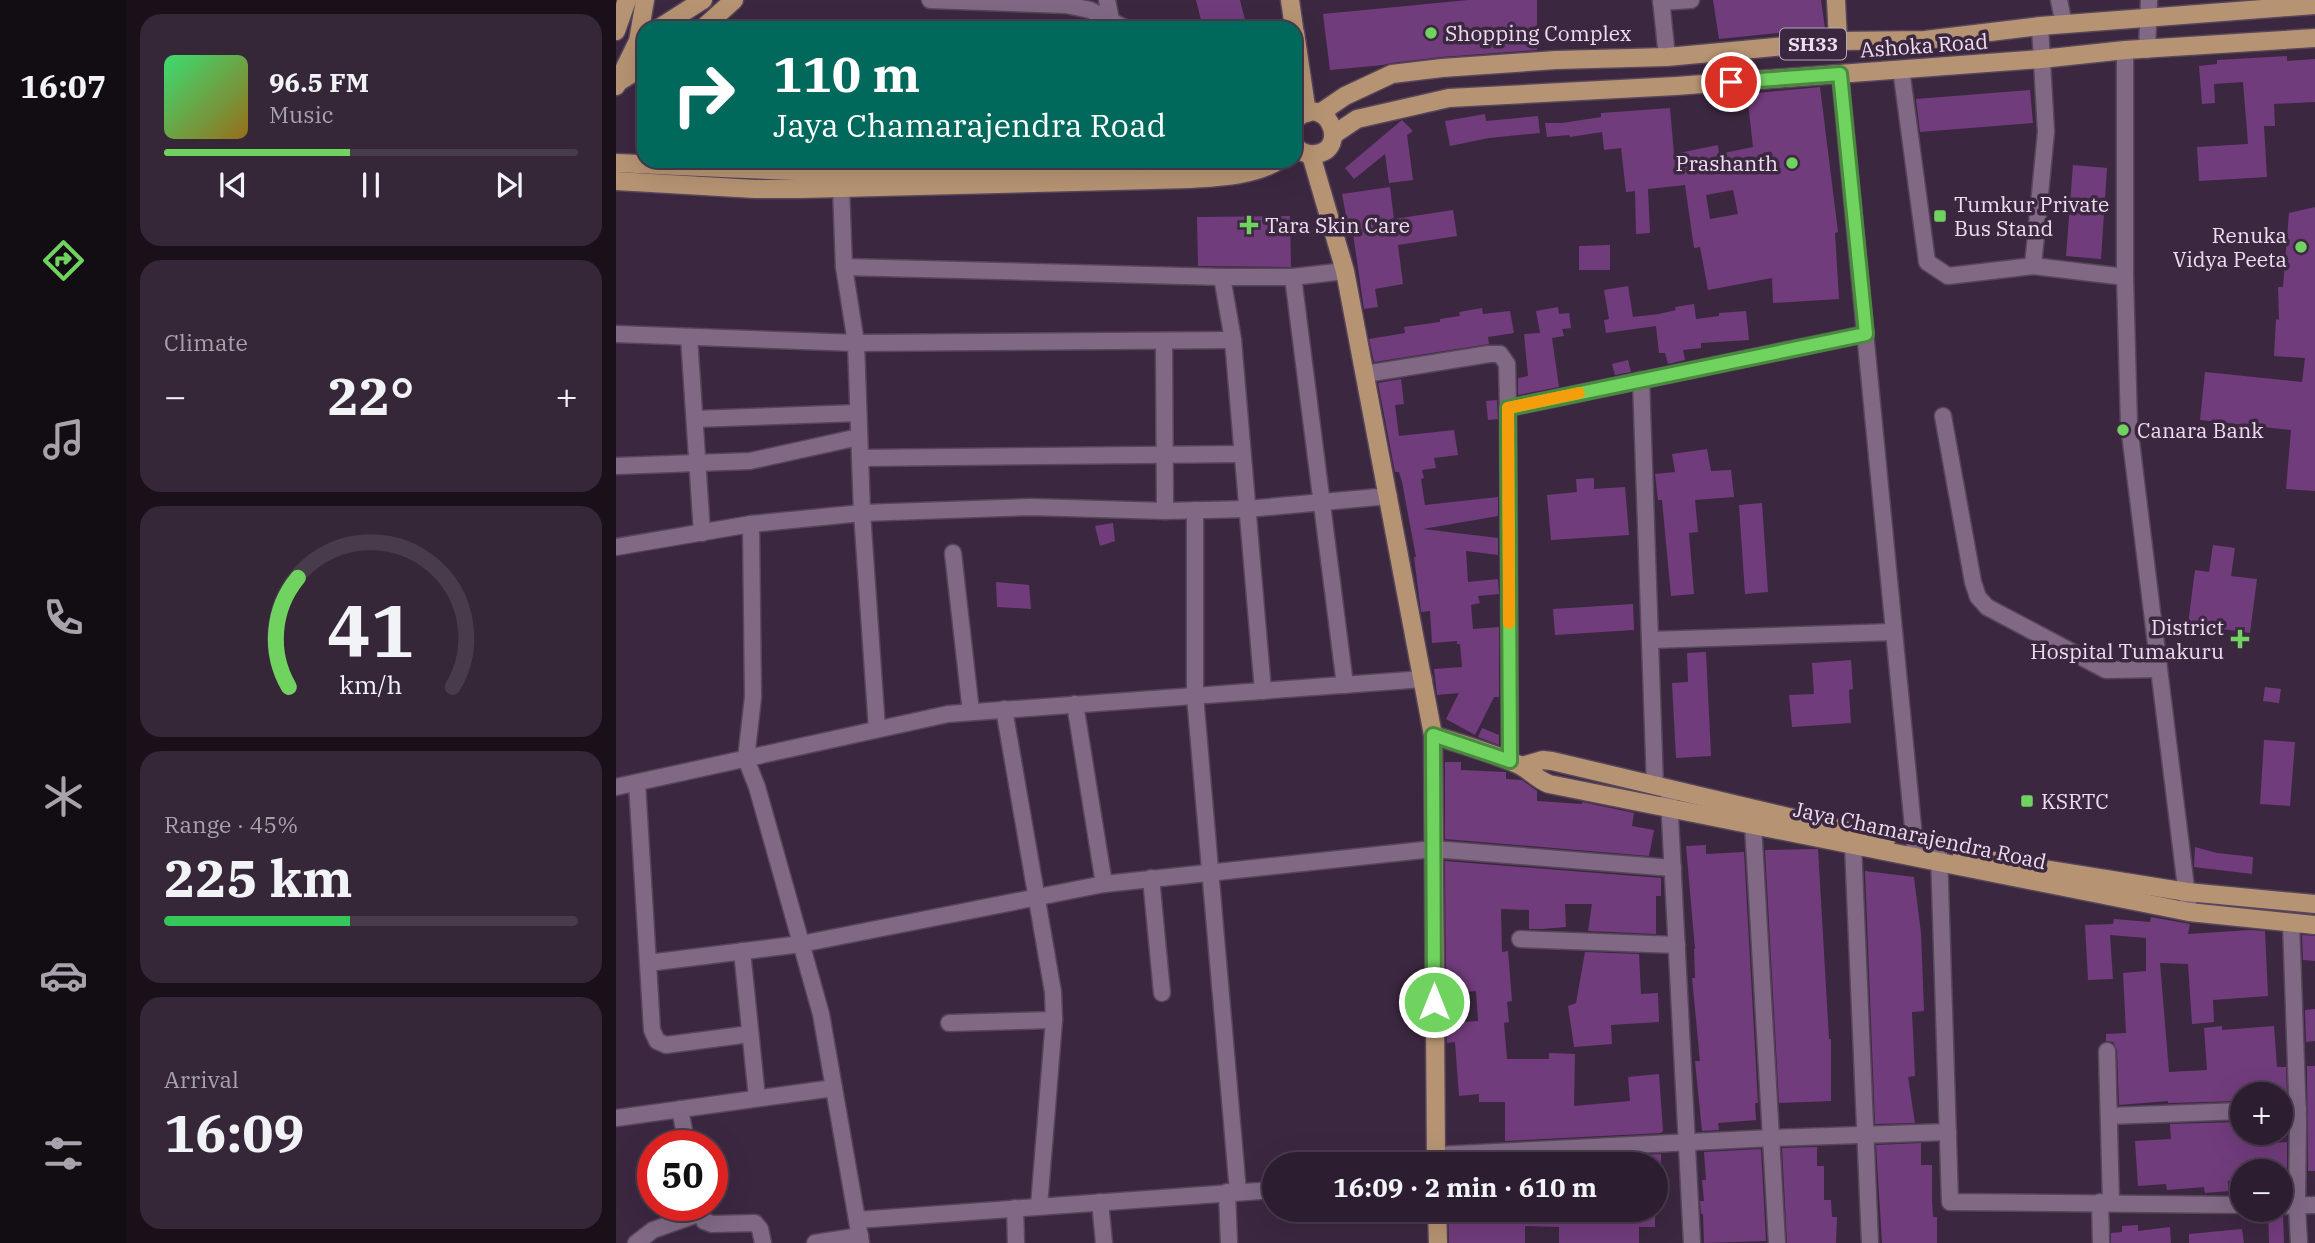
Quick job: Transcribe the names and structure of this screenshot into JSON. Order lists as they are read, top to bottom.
{
  "streets": {
    "main road": ["SH33", "Ashoka Road", "Jaya Chamarajendra Road"]
  },
  "places": {
    "other": [
      "Shopping Complex",
      "Prashanth",
      "Renuka Vidya Peeta",
      "Canara Bank"
    ],
    "transit": ["Tumkur Private Bus Stand", "KSRTC"],
    "health": ["Tara Skin Care", "District Hospital Tumakuru"]
  },
  "page": {
    "tabs": "16:07",
    "turn": ["110 m", "Jaya Chamarajendra Road"],
    "song": ["96.5 FM", "Music"],
    "tile": [
      "Climate",
      ["Range · 45%", "225 km"],
      ["Arrival", "16:09"]
    ],
    "heat": ["−", "22°", "+"],
    "map_buttons": ["+", "−"],
    "limit": "50",
    "trip": "16:09 · 2 min · 610 m",
    "gauge": ["41", "km/h"]
  }
}
